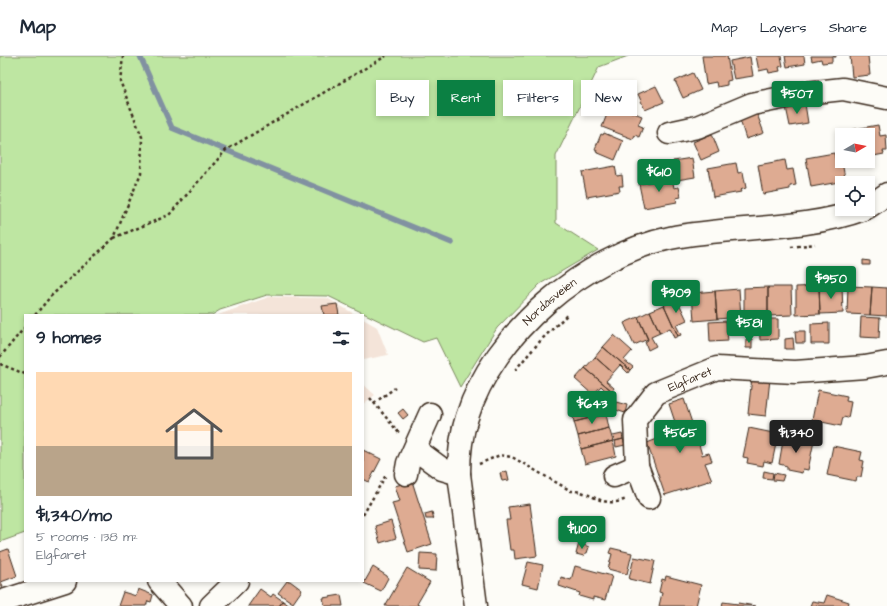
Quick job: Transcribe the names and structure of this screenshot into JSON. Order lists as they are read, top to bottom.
{
  "streets": {
    "street": ["Nordåsveien", "Elgfaret"]
  },
  "north": "right",
  "page": {
    "header": "Map",
    "nav": ["Map", "Layers", "Share"],
    "chip": [
      "Buy",
      "Rent",
      "Filters",
      "New"
    ],
    "price": [
      "$507",
      "$610",
      "$950",
      "$909",
      "$581",
      "$643",
      "$565",
      "$1,340",
      "$1,100"
    ],
    "heading": "9 homes",
    "list": [
      {
        "name": "$1,340/mo",
        "note": "5 rooms · 138 m² · Elgfaret"
      }
    ]
  }
}
